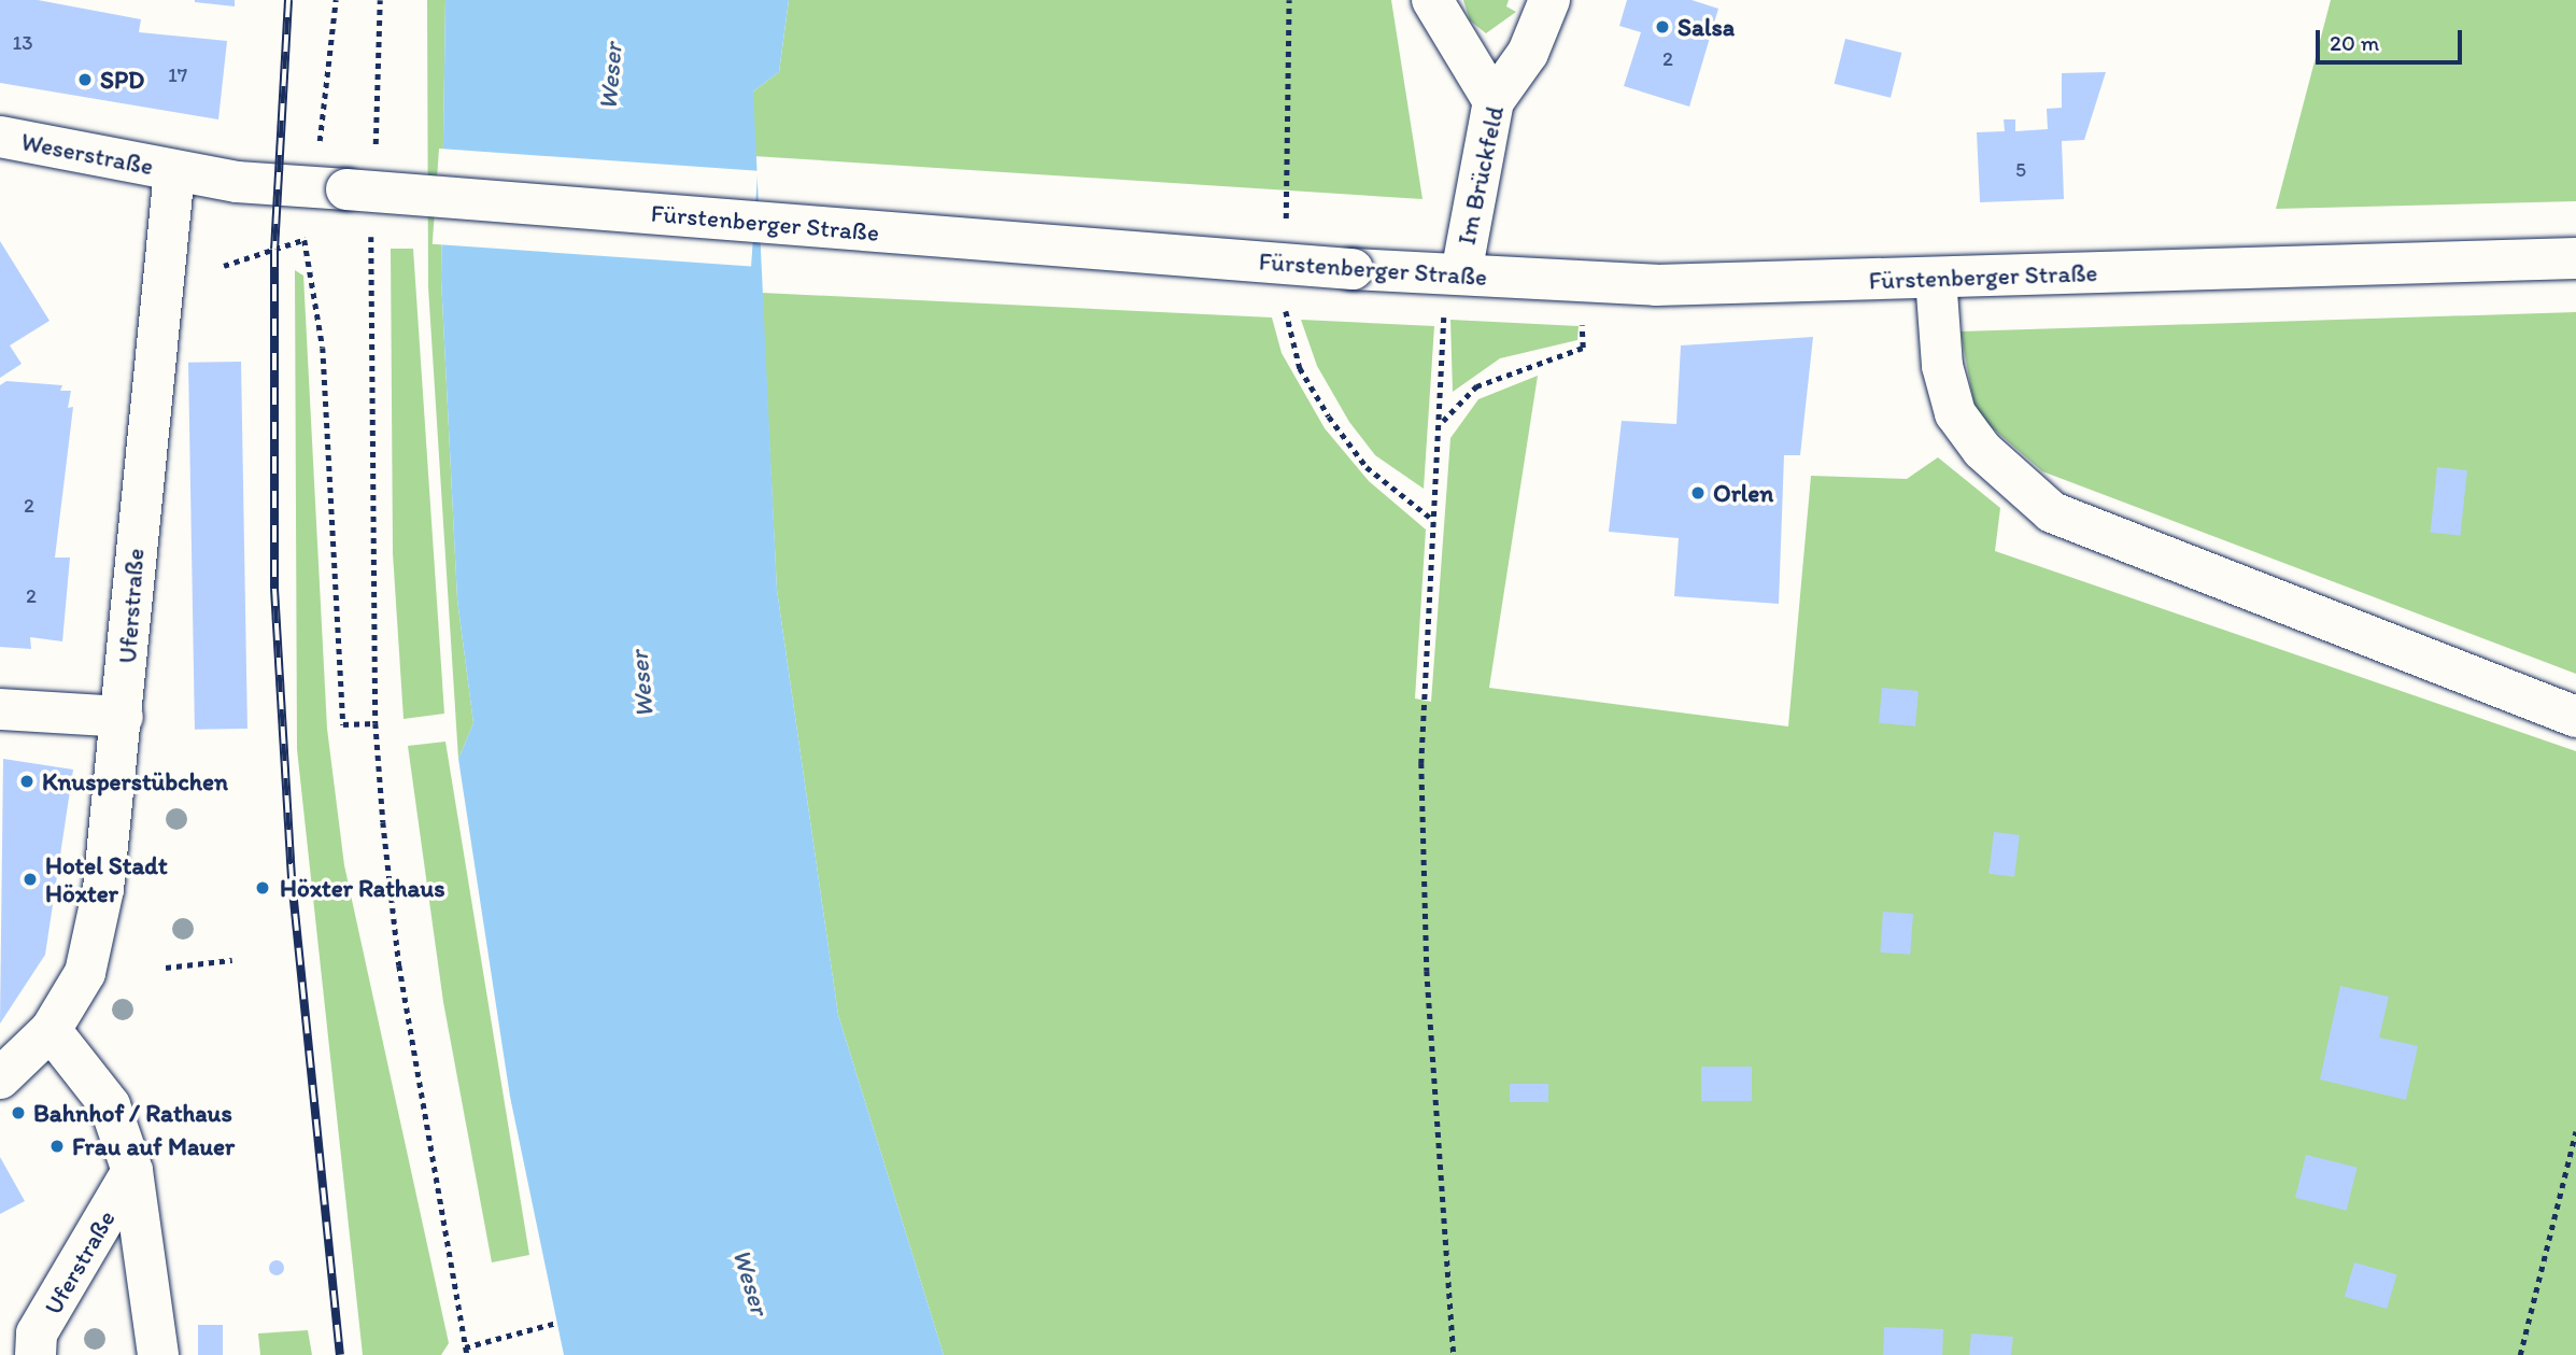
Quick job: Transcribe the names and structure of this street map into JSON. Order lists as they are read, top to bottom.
{
  "streets": {
    "main road": [
      "Weserstraße",
      "Im Brückfeld",
      "Fürstenberger Straße",
      "Uferstraße"
    ]
  },
  "crossings": [
    ["Weserstraße", "Fürstenberger Straße"],
    ["Weserstraße", "Uferstraße"],
    ["Im Brückfeld", "Fürstenberger Straße"],
    ["Fürstenberger Straße", "Uferstraße"]
  ],
  "water": ["Weser"],
  "places": [
    "Salsa",
    "SPD",
    "Orlen",
    "Knusperstübchen",
    "Hotel Stadt Höxter",
    "Höxter Rathaus",
    "Bahnhof / Rathaus",
    "Frau auf Mauer"
  ],
  "house_numbers": [
    "13",
    "2",
    "17",
    "5",
    "2",
    "2"
  ],
  "scale_bar": "20 m"
}
